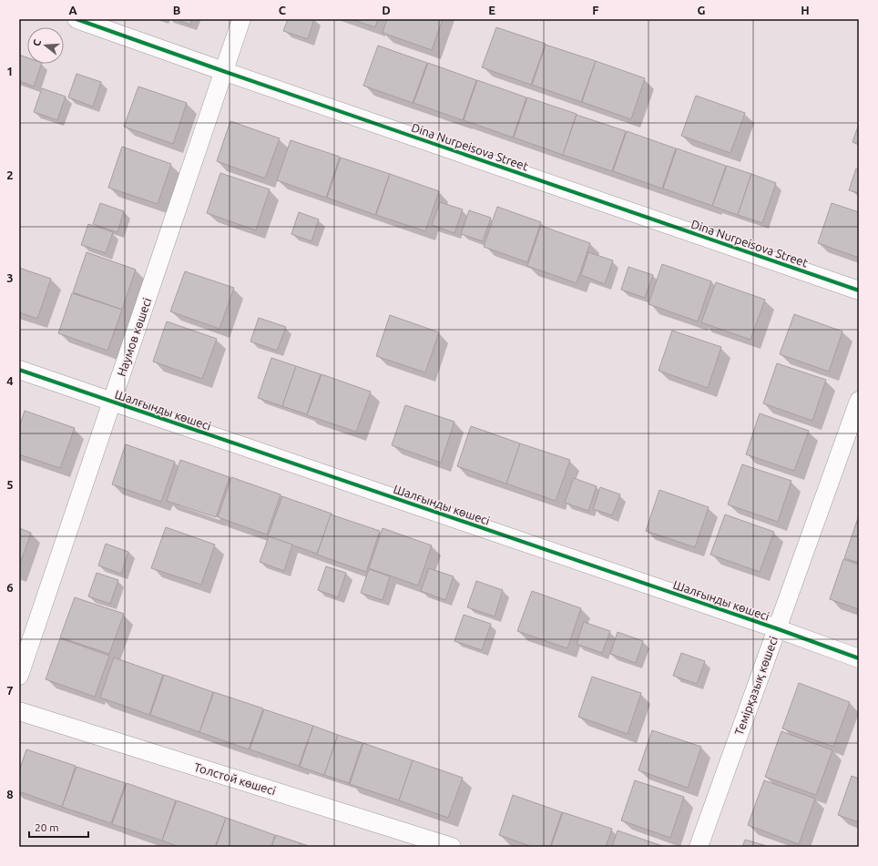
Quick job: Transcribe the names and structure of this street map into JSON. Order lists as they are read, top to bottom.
{
  "streets": {
    "street": [
      "Dina Nurpeisova Street",
      "Наумов көшесі",
      "Шалғынды көшесі",
      "Темірқазық көшесі",
      "Толстой көшесі"
    ]
  },
  "crossings": [
    ["Dina Nurpeisova Street", "Наумов көшесі"],
    ["Наумов көшесі", "Шалғынды көшесі"],
    ["Шалғынды көшесі", "Темірқазық көшесі"]
  ],
  "scale_bar": "20 m",
  "north": "left",
  "grid": {
    "columns": [
      "A",
      "B",
      "C",
      "D",
      "E",
      "F",
      "G",
      "H"
    ],
    "rows": [
      "1",
      "2",
      "3",
      "4",
      "5",
      "6",
      "7",
      "8"
    ]
  }
}
